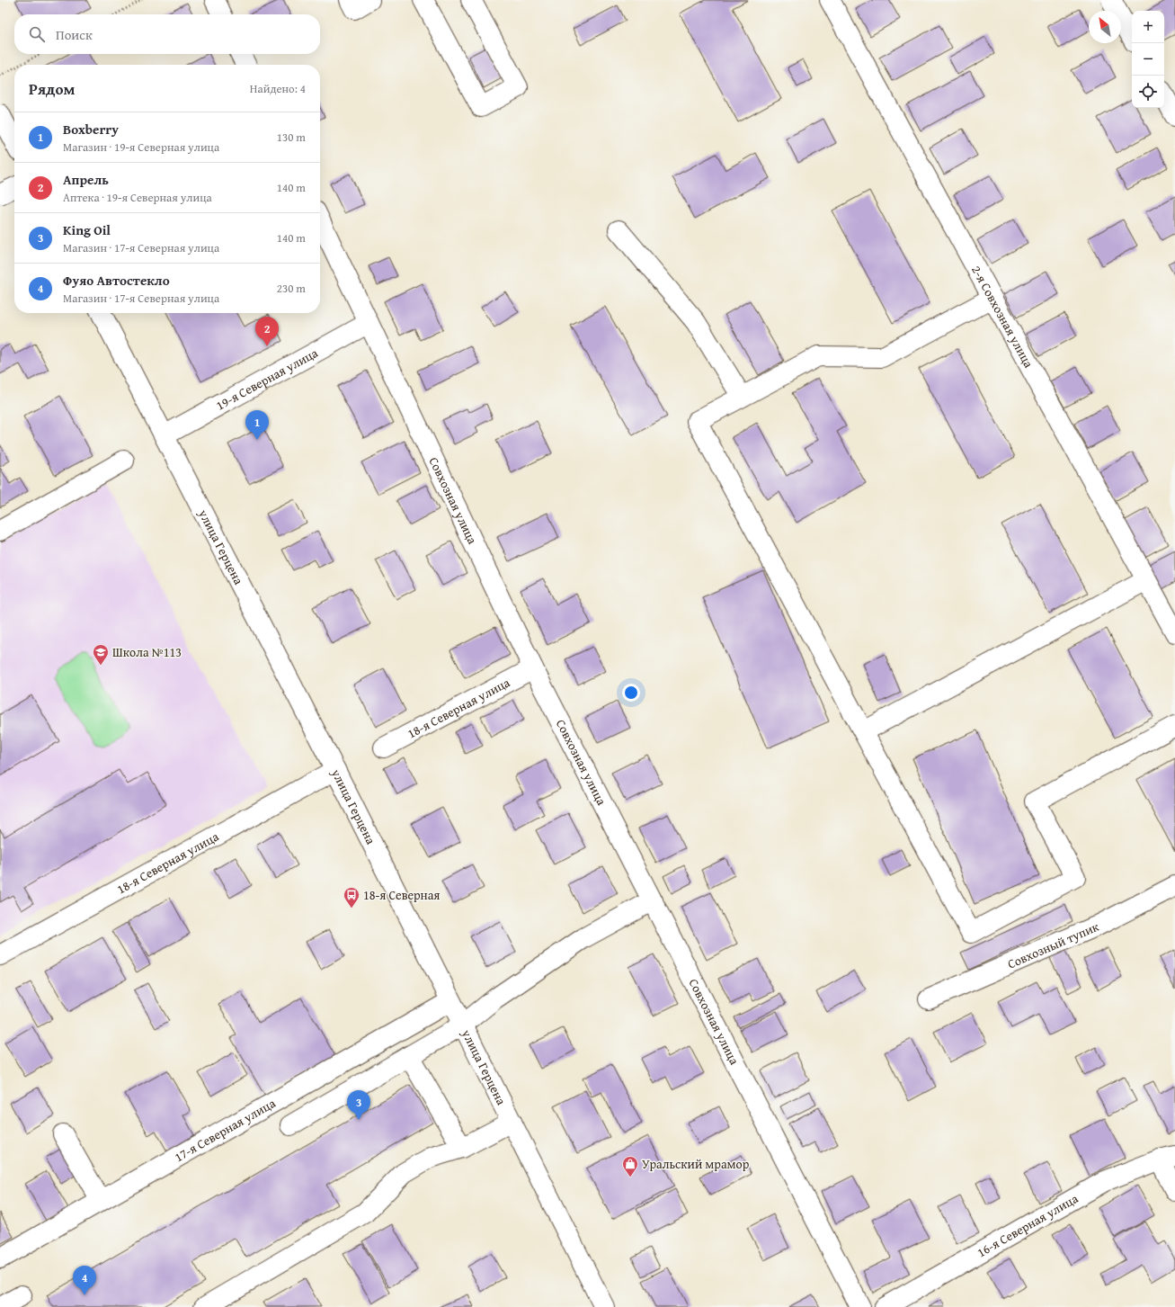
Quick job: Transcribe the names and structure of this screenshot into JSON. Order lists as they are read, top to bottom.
{
  "streets": {
    "street": [
      "2-я Совхозная улица",
      "19-я Северная улица",
      "Совхозная улица",
      "улица Герцена",
      "18-я Северная улица",
      "Совхозный тупик",
      "17-я Северная улица",
      "16-я Северная улица"
    ]
  },
  "crossings": [
    ["19-я Северная улица", "Совхозная улица"],
    ["19-я Северная улица", "улица Герцена"],
    ["Совхозная улица", "18-я Северная улица"],
    ["улица Герцена", "18-я Северная улица"],
    ["улица Герцена", "17-я Северная улица"]
  ],
  "places": {
    "school or university": ["Школа №113"],
    "bus stop": ["18-я Северная"],
    "shop": ["Уральский мрамор"]
  },
  "north": "top left",
  "page": {
    "map_buttons": ["+", "−"],
    "search": "Поиск",
    "heading": ["Рядом", "Найдено: 4"],
    "list": [
      {
        "mark": "1",
        "name": "Boxberry",
        "note": "Магазин · 19-я Северная улица",
        "value": "130 m"
      },
      {
        "mark": "2",
        "name": "Апрель",
        "note": "Аптека · 19-я Северная улица",
        "value": "140 m"
      },
      {
        "mark": "3",
        "name": "King Oil",
        "note": "Магазин · 17-я Северная улица",
        "value": "140 m"
      },
      {
        "mark": "4",
        "name": "Фуяо Автостекло",
        "note": "Магазин · 17-я Северная улица",
        "value": "230 m"
      }
    ],
    "pins": [
      "2",
      "1",
      "3",
      "4"
    ]
  }
}
